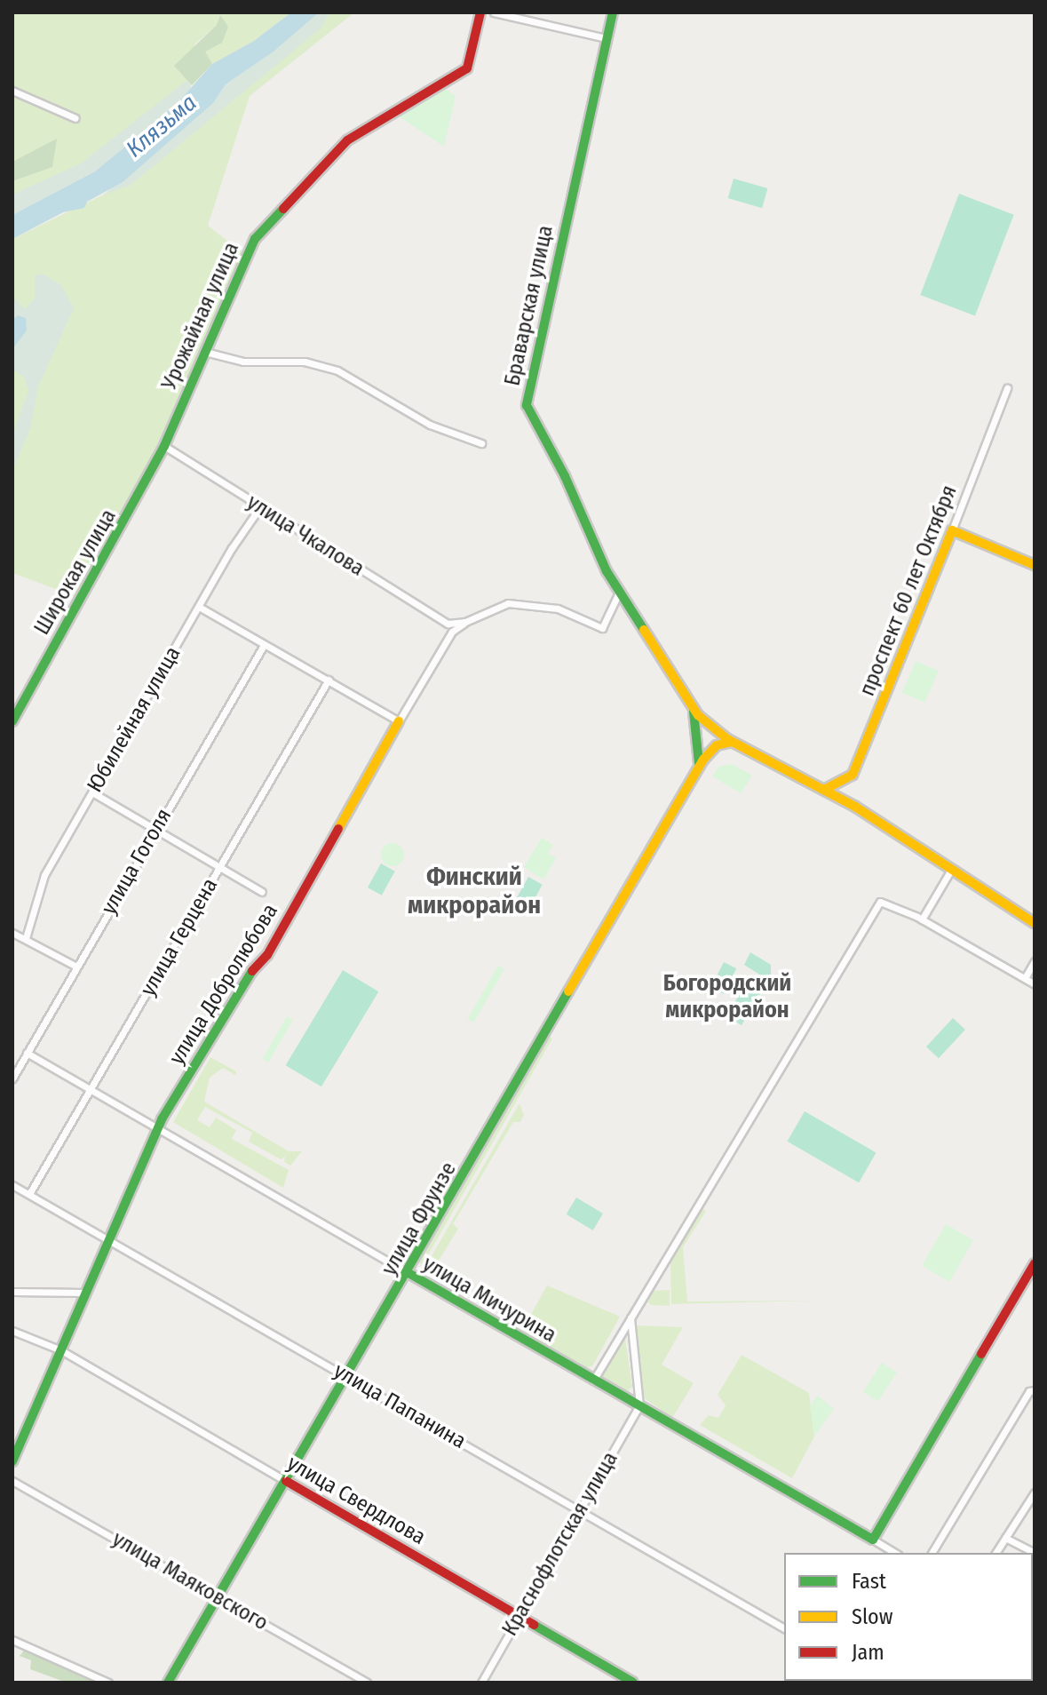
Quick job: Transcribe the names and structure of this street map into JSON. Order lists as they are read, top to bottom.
{
  "streets": {
    "street": [
      "Браварская улица",
      "Урожайная улица",
      "улица Чкалова",
      "Широкая улица",
      "проспект 60 лет Октября",
      "Юбилейная улица",
      "улица Гоголя",
      "улица Герцена",
      "улица Добролюбова",
      "улица Фрунзе",
      "улица Мичурина",
      "улица Папанина",
      "улица Свердлова",
      "Краснофлотская улица",
      "улица Маяковского"
    ]
  },
  "crossings": [
    ["Урожайная улица", "улица Чкалова"],
    ["Урожайная улица", "Широкая улица"],
    ["улица Чкалова", "Широкая улица"],
    ["улица Чкалова", "Юбилейная улица"],
    ["улица Чкалова", "улица Добролюбова"],
    ["улица Гоголя", "улица Мичурина"],
    ["улица Герцена", "улица Мичурина"],
    ["улица Герцена", "улица Папанина"],
    ["улица Добролюбова", "улица Мичурина"],
    ["улица Добролюбова", "улица Папанина"],
    ["улица Добролюбова", "улица Свердлова"],
    ["улица Фрунзе", "улица Мичурина"],
    ["улица Фрунзе", "улица Папанина"],
    ["улица Фрунзе", "улица Свердлова"],
    ["улица Фрунзе", "улица Маяковского"],
    ["улица Мичурина", "Краснофлотская улица"],
    ["улица Папанина", "Краснофлотская улица"],
    ["улица Свердлова", "Краснофлотская улица"]
  ],
  "districts": ["Финский микрорайон", "Богородский микрорайон"],
  "water": ["Клязьма"],
  "legend": ["Fast", "Slow", "Jam"]
}
